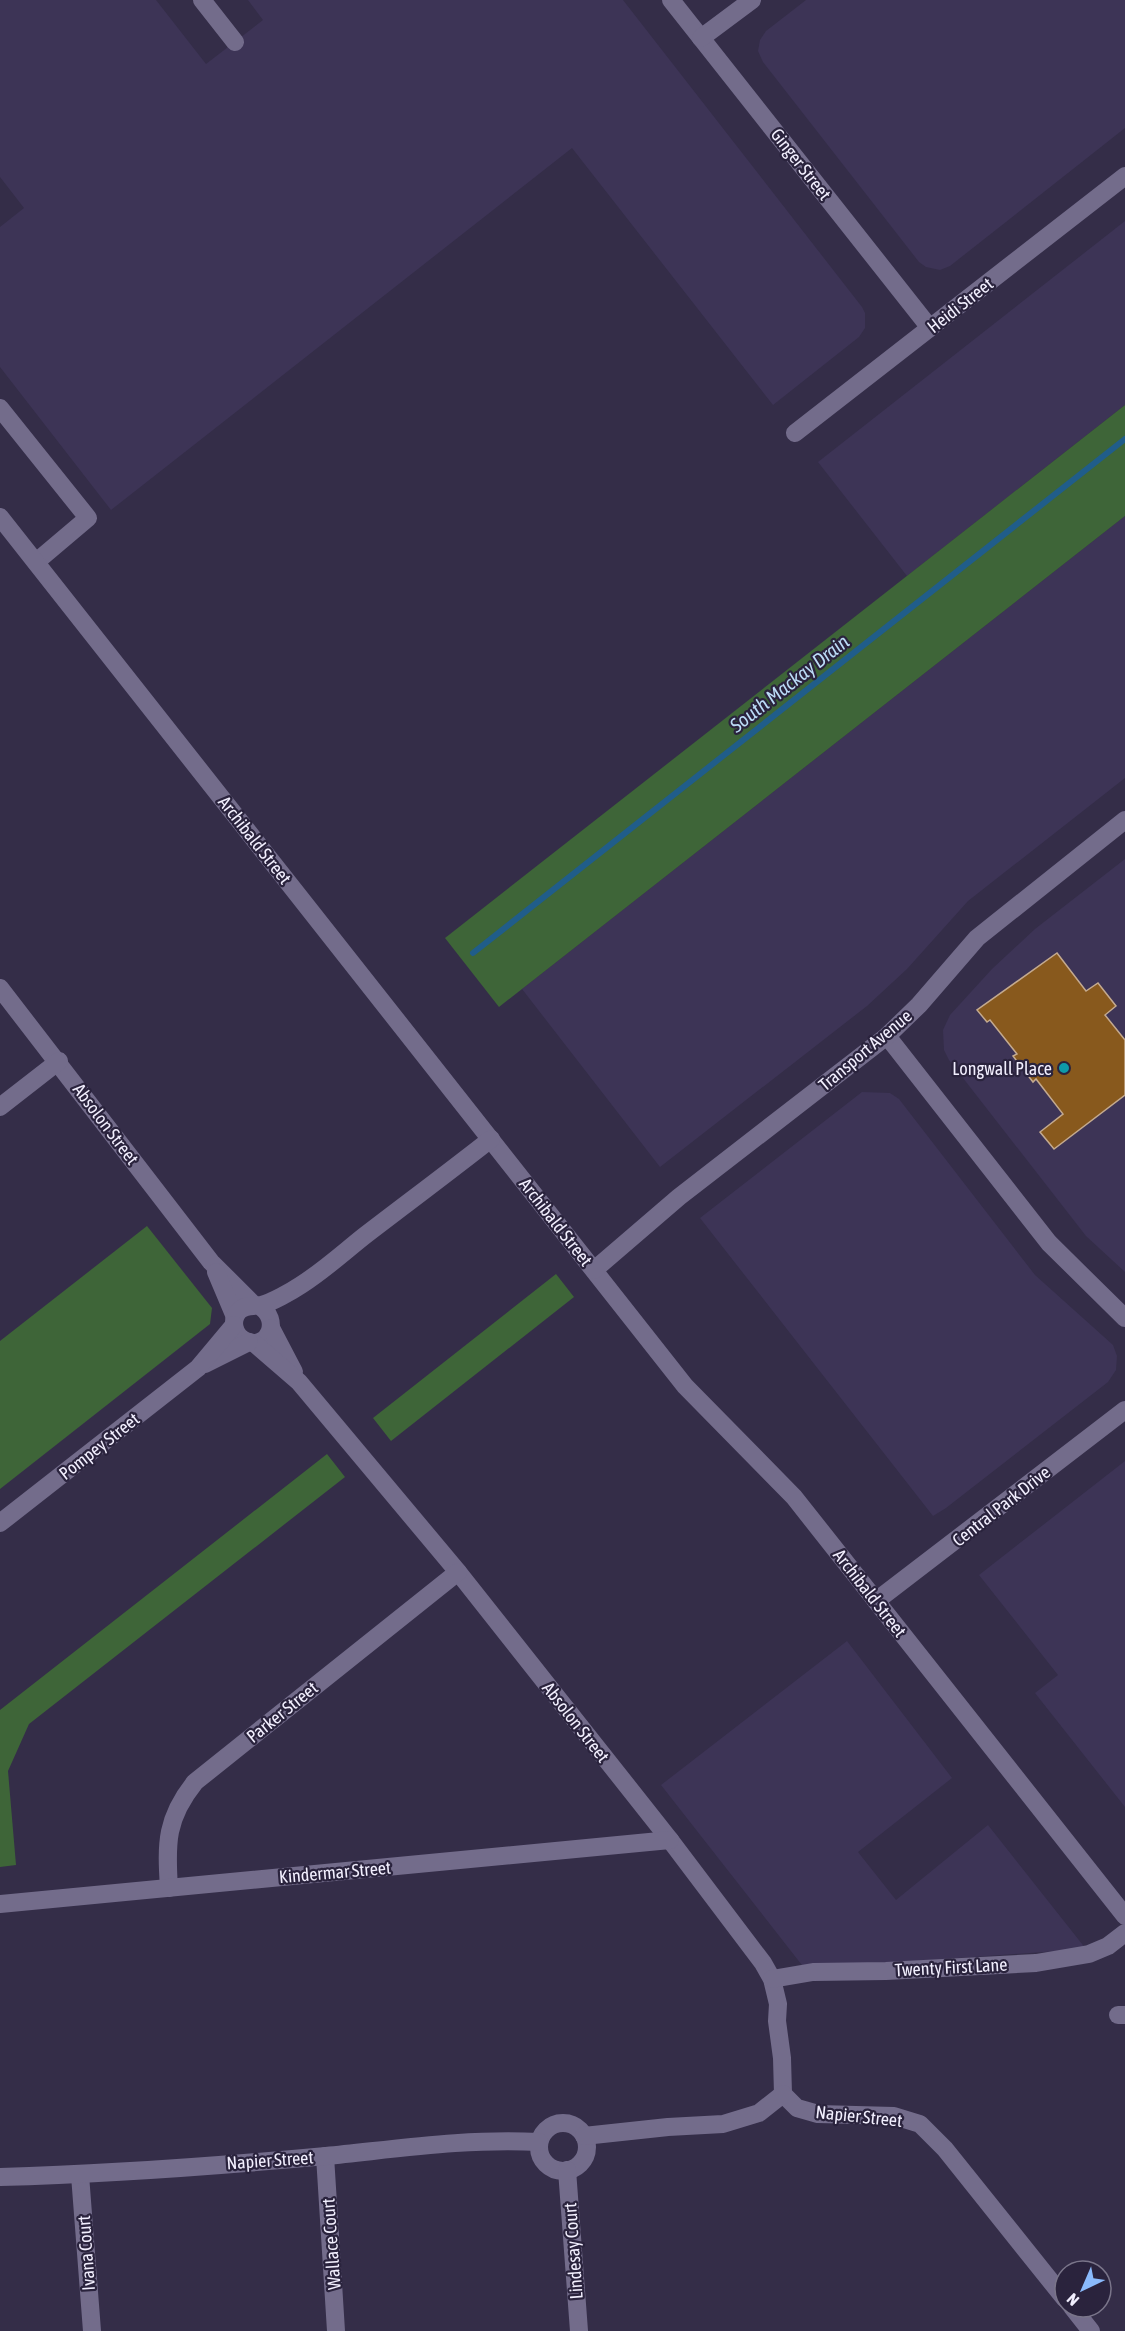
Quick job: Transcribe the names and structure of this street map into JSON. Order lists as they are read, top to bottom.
{
  "streets": {
    "street": [
      "Ginger Street",
      "Heidi Street",
      "Archibald Street",
      "Transport Avenue",
      "Absolon Street",
      "Pompey Street",
      "Central Park Drive",
      "Parker Street",
      "Kindermar Street",
      "Twenty First Lane",
      "Napier Street",
      "Wallace Court",
      "Lindesay Court",
      "Ivana Court"
    ]
  },
  "crossings": [
    ["Ginger Street", "Heidi Street"],
    ["Archibald Street", "Transport Avenue"],
    ["Archibald Street", "Central Park Drive"],
    ["Absolon Street", "Pompey Street"],
    ["Absolon Street", "Parker Street"],
    ["Absolon Street", "Kindermar Street"],
    ["Absolon Street", "Twenty First Lane"],
    ["Absolon Street", "Napier Street"],
    ["Parker Street", "Kindermar Street"],
    ["Napier Street", "Wallace Court"],
    ["Napier Street", "Lindesay Court"],
    ["Napier Street", "Ivana Court"]
  ],
  "water": ["South Mackay Drain"],
  "places": ["Longwall Place"],
  "north": "bottom left"
}
